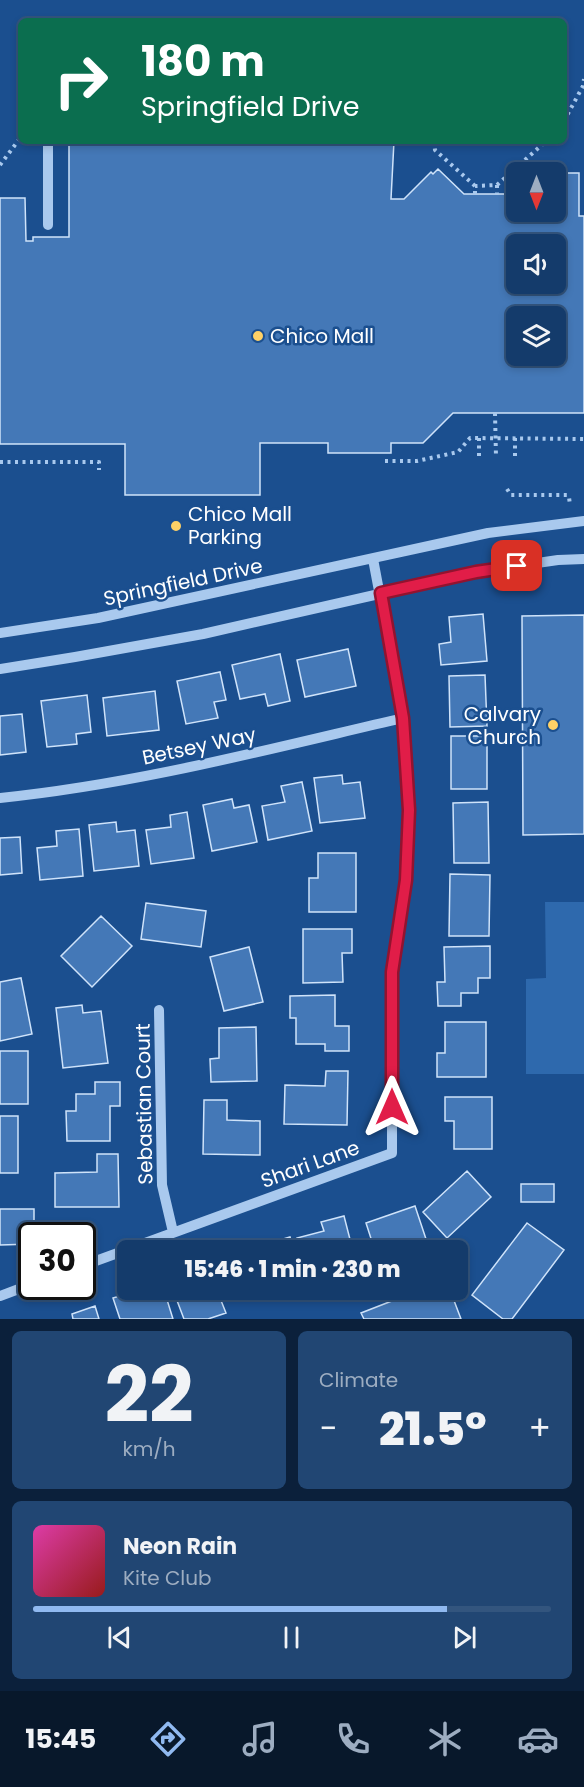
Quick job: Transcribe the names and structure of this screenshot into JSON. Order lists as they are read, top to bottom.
{
  "streets": {
    "street": [
      "Springfield Drive",
      "Betsey Way",
      "Sebastian Court",
      "Shari Lane"
    ]
  },
  "crossings": [
    ["Springfield Drive", "Shari Lane"],
    ["Betsey Way", "Shari Lane"],
    ["Sebastian Court", "Shari Lane"]
  ],
  "places": ["Chico Mall", "Chico Mall Parking", "Calvary Church"],
  "north": "bottom",
  "page": {
    "turn": ["180 m", "Springfield Drive"],
    "limit": "30",
    "trip": "15:46 · 1 min · 230 m",
    "tile": [
      ["22", "km/h"],
      "Climate"
    ],
    "heat": ["−", "21.5°", "+"],
    "song": ["Neon Rain", "Kite Club"],
    "tabs": "15:45"
  }
}
